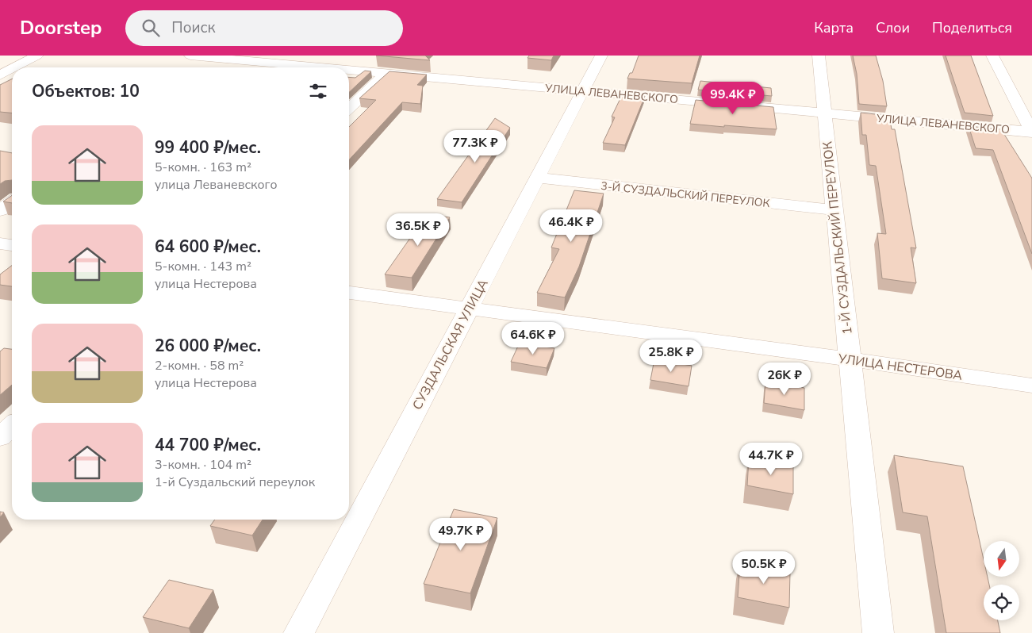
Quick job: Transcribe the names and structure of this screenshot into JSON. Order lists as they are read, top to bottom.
{
  "streets": {
    "street": [
      "УЛИЦА ЛЕВАНЕВСКОГО",
      "3-Й СУЗДАЛЬСКИЙ ПЕРЕУЛОК",
      "1-Й СУЗДАЛЬСКИЙ ПЕРЕУЛОК",
      "СУЗДАЛЬСКАЯ УЛИЦА",
      "УЛИЦА НЕСТЕРОВА"
    ]
  },
  "crossings": [
    ["УЛИЦА ЛЕВАНЕВСКОГО", "1-Й СУЗДАЛЬСКИЙ ПЕРЕУЛОК"],
    ["УЛИЦА ЛЕВАНЕВСКОГО", "СУЗДАЛЬСКАЯ УЛИЦА"],
    ["3-Й СУЗДАЛЬСКИЙ ПЕРЕУЛОК", "1-Й СУЗДАЛЬСКИЙ ПЕРЕУЛОК"],
    ["3-Й СУЗДАЛЬСКИЙ ПЕРЕУЛОК", "СУЗДАЛЬСКАЯ УЛИЦА"],
    ["1-Й СУЗДАЛЬСКИЙ ПЕРЕУЛОК", "УЛИЦА НЕСТЕРОВА"],
    ["СУЗДАЛЬСКАЯ УЛИЦА", "УЛИЦА НЕСТЕРОВА"]
  ],
  "north": "bottom",
  "page": {
    "header": "Doorstep",
    "search": "Поиск",
    "nav": ["Карта", "Слои", "Поделиться"],
    "heading": "Объектов: 10",
    "price": [
      "99.4K ₽",
      "77.3K ₽",
      "46.4K ₽",
      "36.5K ₽",
      "64.6K ₽",
      "25.8K ₽",
      "26K ₽",
      "44.7K ₽",
      "49.7K ₽",
      "50.5K ₽"
    ],
    "list": [
      {
        "name": "99 400 ₽/мес.",
        "note": "5-комн. · 163 m² · улица Леваневского"
      },
      {
        "name": "64 600 ₽/мес.",
        "note": "5-комн. · 143 m² · улица Нестерова"
      },
      {
        "name": "26 000 ₽/мес.",
        "note": "2-комн. · 58 m² · улица Нестерова"
      },
      {
        "name": "44 700 ₽/мес.",
        "note": "3-комн. · 104 m² · 1-й Суздальский переулок"
      }
    ]
  }
}
